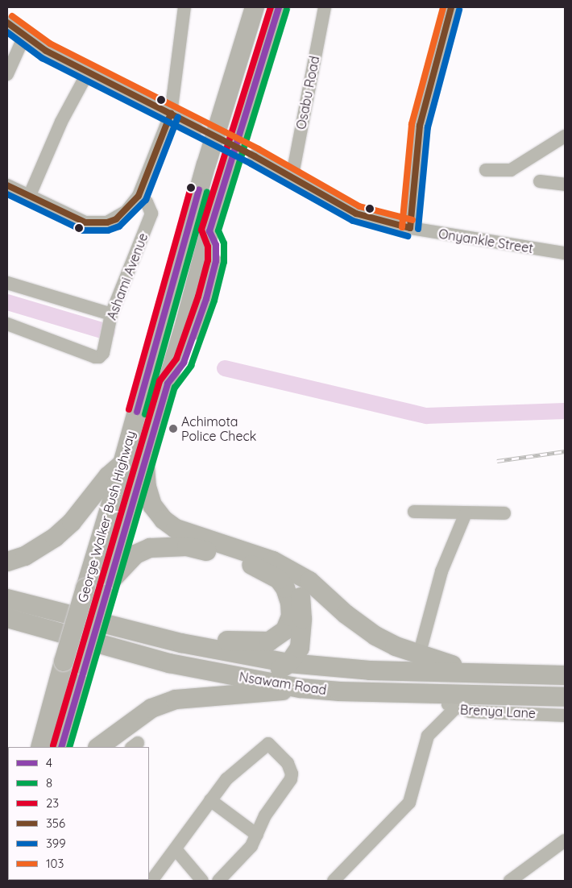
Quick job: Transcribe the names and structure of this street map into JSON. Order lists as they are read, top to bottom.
{
  "streets": {
    "highway": ["George Walker Bush Highway", "Nsawam Road"],
    "street": [
      "Osabu Road",
      "Onyankle Street",
      "Ashami Avenue",
      "Brenya Lane"
    ]
  },
  "crossings": [
    ["Osabu Road", "Onyankle Street"]
  ],
  "places": ["Achimota Police Check"],
  "lines": [
    "transit line 4",
    "transit line 23",
    "transit line 356",
    "transit line 103",
    "transit line 8",
    "transit line 399"
  ],
  "legend": [
    "4",
    "8",
    "23",
    "356",
    "399",
    "103"
  ]
}
